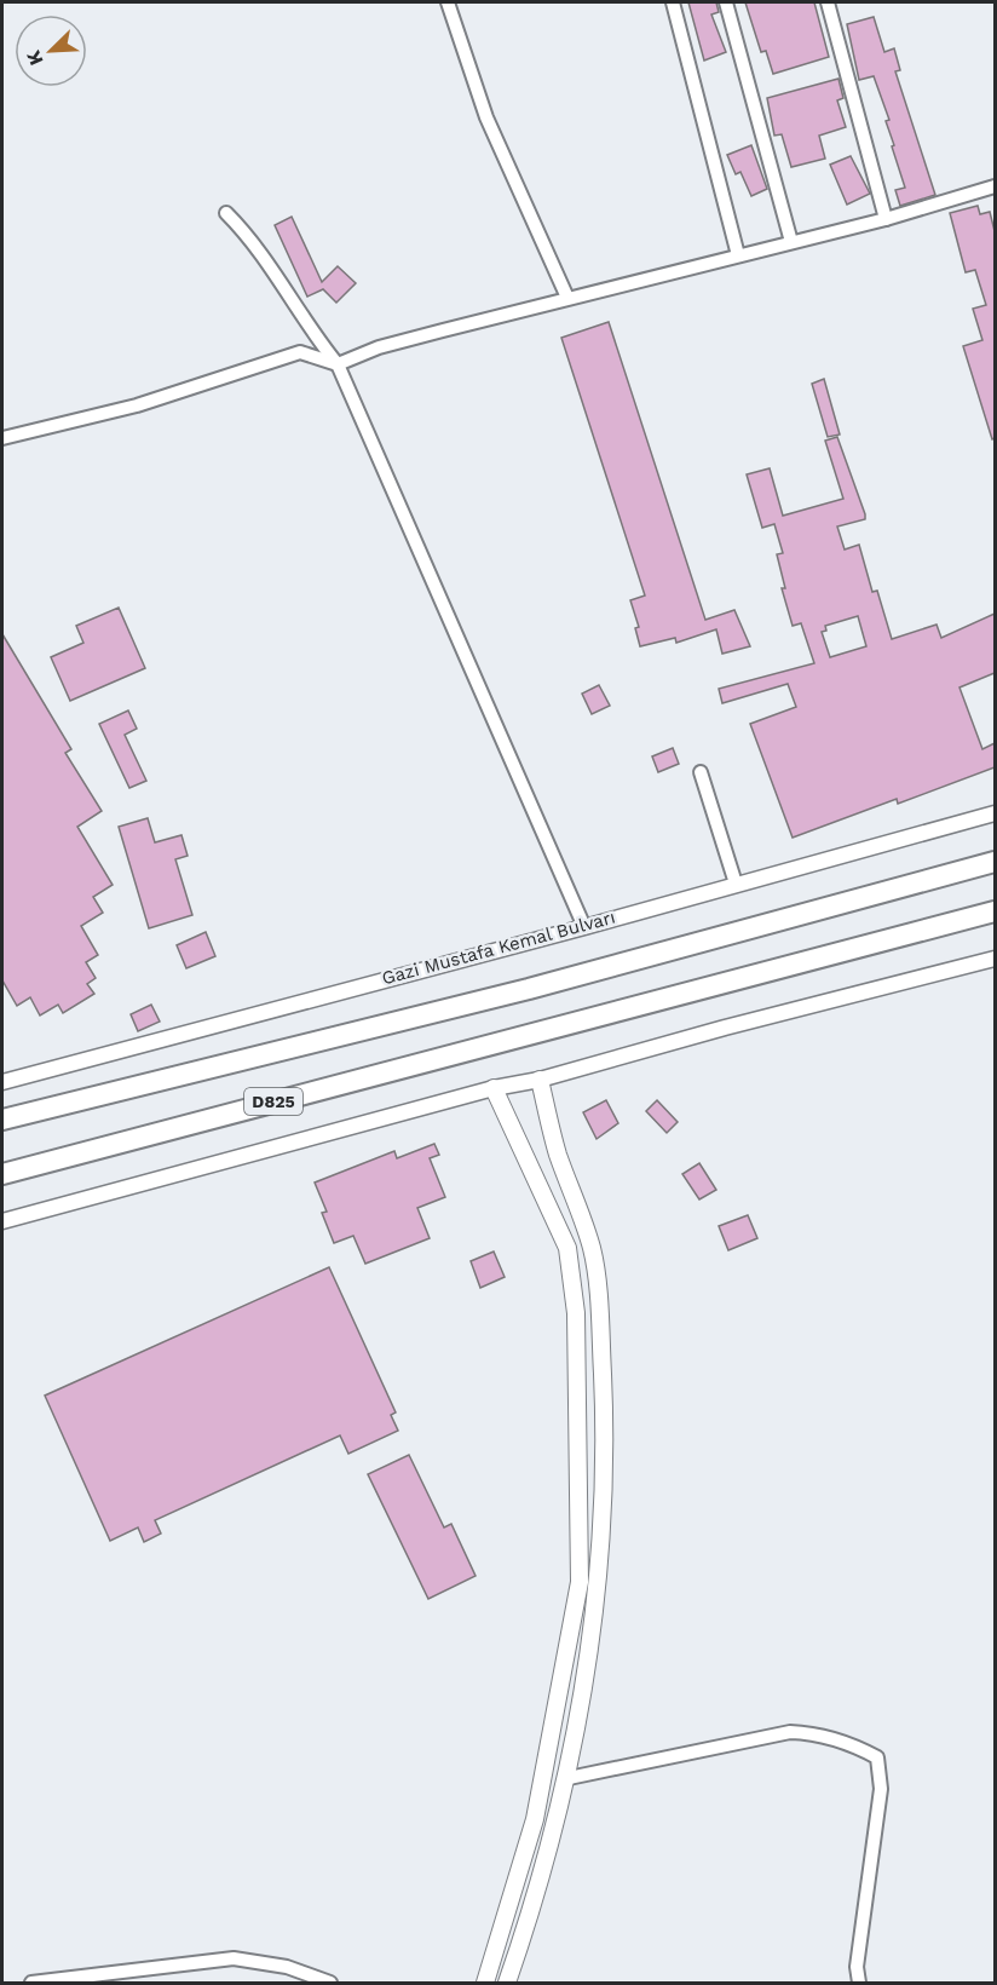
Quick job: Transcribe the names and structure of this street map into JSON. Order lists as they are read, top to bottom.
{
  "streets": {
    "highway": ["D825"],
    "street": ["Gazi Mustafa Kemal Bulvarı"]
  },
  "north": "bottom left"
}
